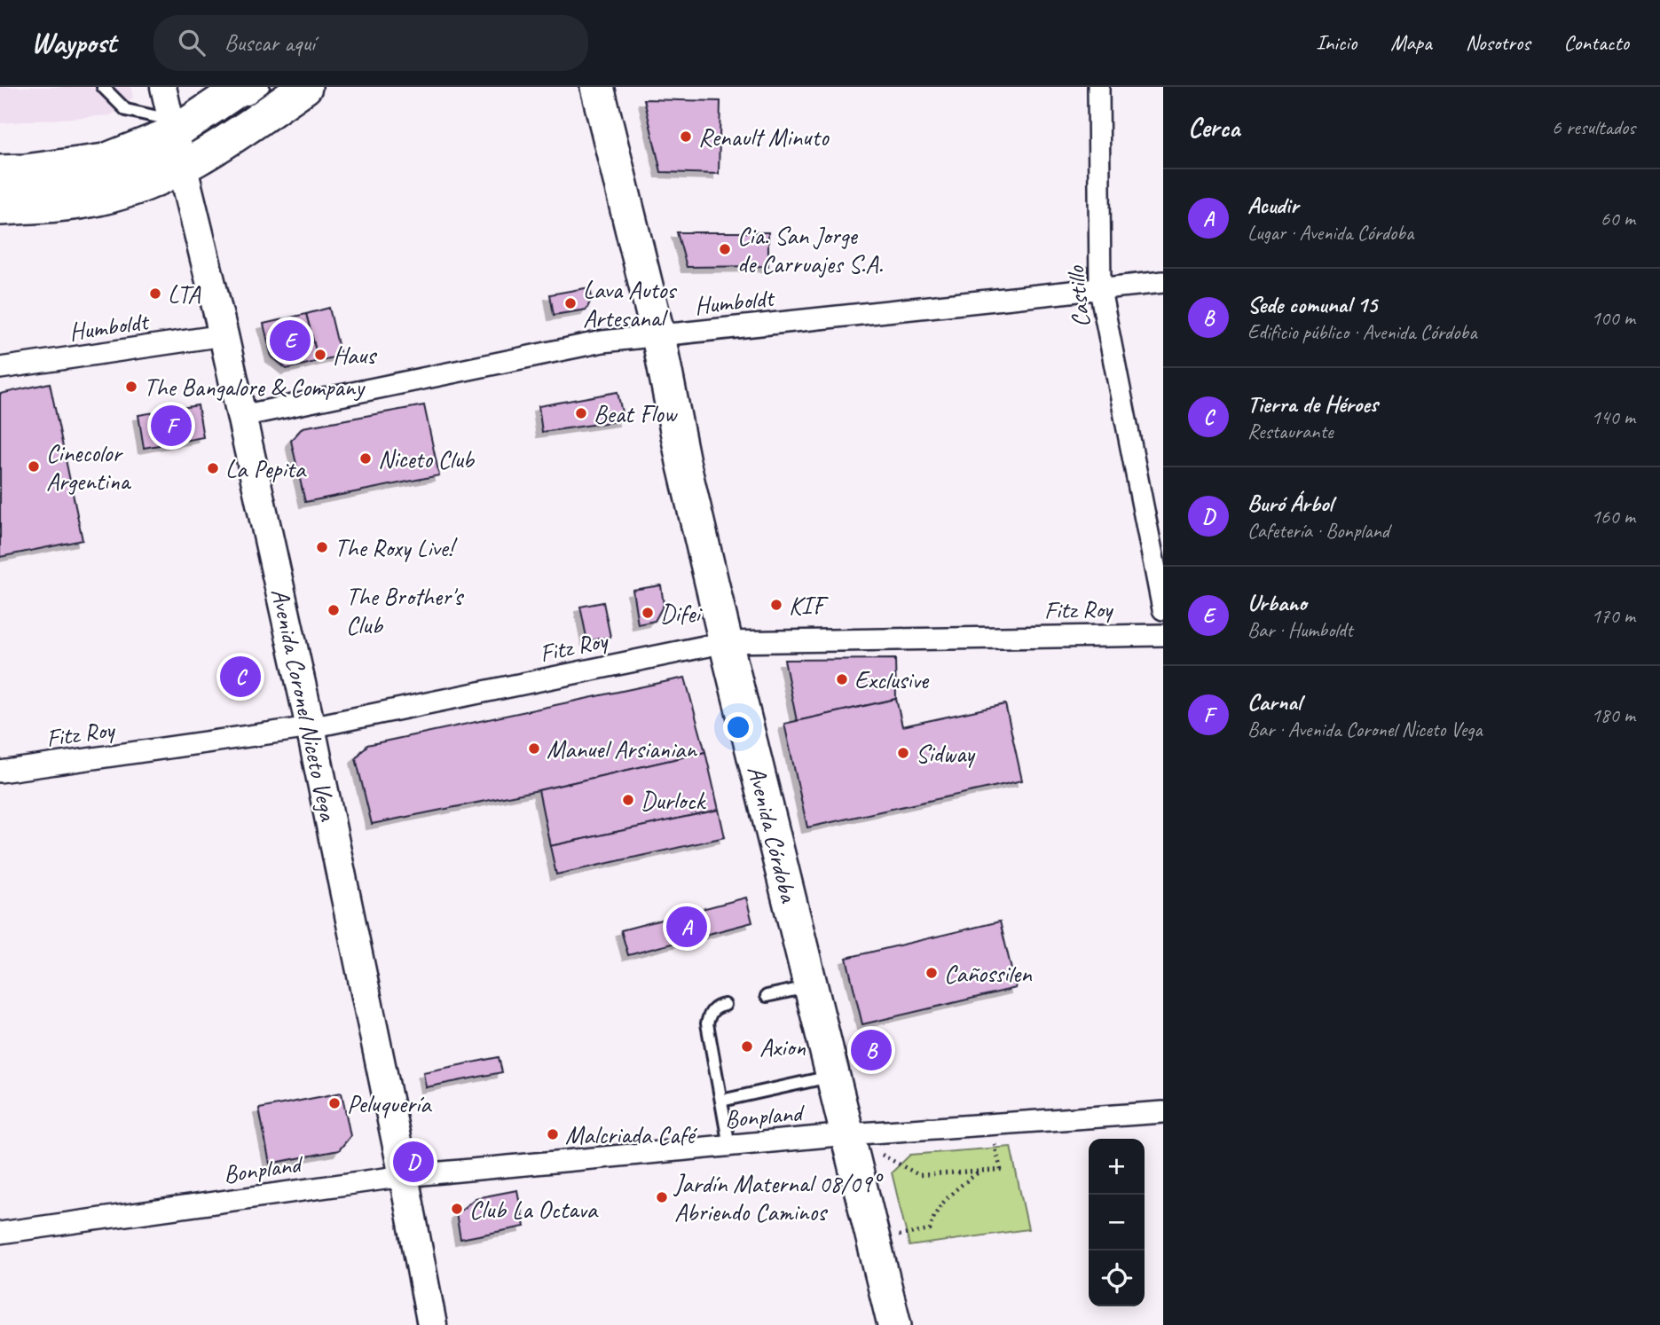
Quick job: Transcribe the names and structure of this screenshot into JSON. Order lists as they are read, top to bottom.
{
  "streets": {
    "main road": ["Avenida Coronel Niceto Vega", "Avenida Córdoba"],
    "street": [
      "Castillo",
      "Humboldt",
      "Fitz Roy",
      "Bonpland"
    ]
  },
  "crossings": [
    ["Castillo", "Humboldt"],
    ["Humboldt", "Avenida Coronel Niceto Vega"],
    ["Humboldt", "Avenida Córdoba"],
    ["Fitz Roy", "Avenida Coronel Niceto Vega"],
    ["Fitz Roy", "Avenida Córdoba"],
    ["Avenida Coronel Niceto Vega", "Bonpland"],
    ["Avenida Córdoba", "Bonpland"]
  ],
  "places": [
    "Renault Minuto",
    "Cia. San Jorge de Carruajes S.A.",
    "LTA",
    "Lava Autos Artesanal",
    "Haus",
    "The Bangalore & Company",
    "Beat Flow",
    "Niceto Club",
    "Cinecolor Argentina",
    "La Pepita",
    "The Roxy Live!",
    "KIF",
    "The Brother's Club",
    "Difei",
    "Exclusive",
    "Manuel Arsianian",
    "Sidway",
    "Durlock",
    "Cañossilen",
    "Axion",
    "Peluquería",
    "Malcriada Café",
    "Jardín Maternal 08/09° Abriendo Caminos",
    "Club La Octava"
  ],
  "page": {
    "header": "Waypost",
    "search": "Buscar aquí",
    "nav": [
      "Inicio",
      "Mapa",
      "Nosotros",
      "Contacto"
    ],
    "heading": ["Cerca", "6 resultados"],
    "list": [
      {
        "mark": "A",
        "name": "Acudir",
        "note": "Lugar · Avenida Córdoba",
        "value": "60 m"
      },
      {
        "mark": "B",
        "name": "Sede comunal 15",
        "note": "Edificio público · Avenida Córdoba",
        "value": "100 m"
      },
      {
        "mark": "C",
        "name": "Tierra de Héroes",
        "note": "Restaurante",
        "value": "140 m"
      },
      {
        "mark": "D",
        "name": "Buró Árbol",
        "note": "Cafetería · Bonpland",
        "value": "160 m"
      },
      {
        "mark": "E",
        "name": "Urbano",
        "note": "Bar · Humboldt",
        "value": "170 m"
      },
      {
        "mark": "F",
        "name": "Carnal",
        "note": "Bar · Avenida Coronel Niceto Vega",
        "value": "180 m"
      }
    ],
    "pins": [
      "E",
      "F",
      "C",
      "A",
      "B",
      "D"
    ],
    "map_buttons": ["+", "−"]
  }
}
